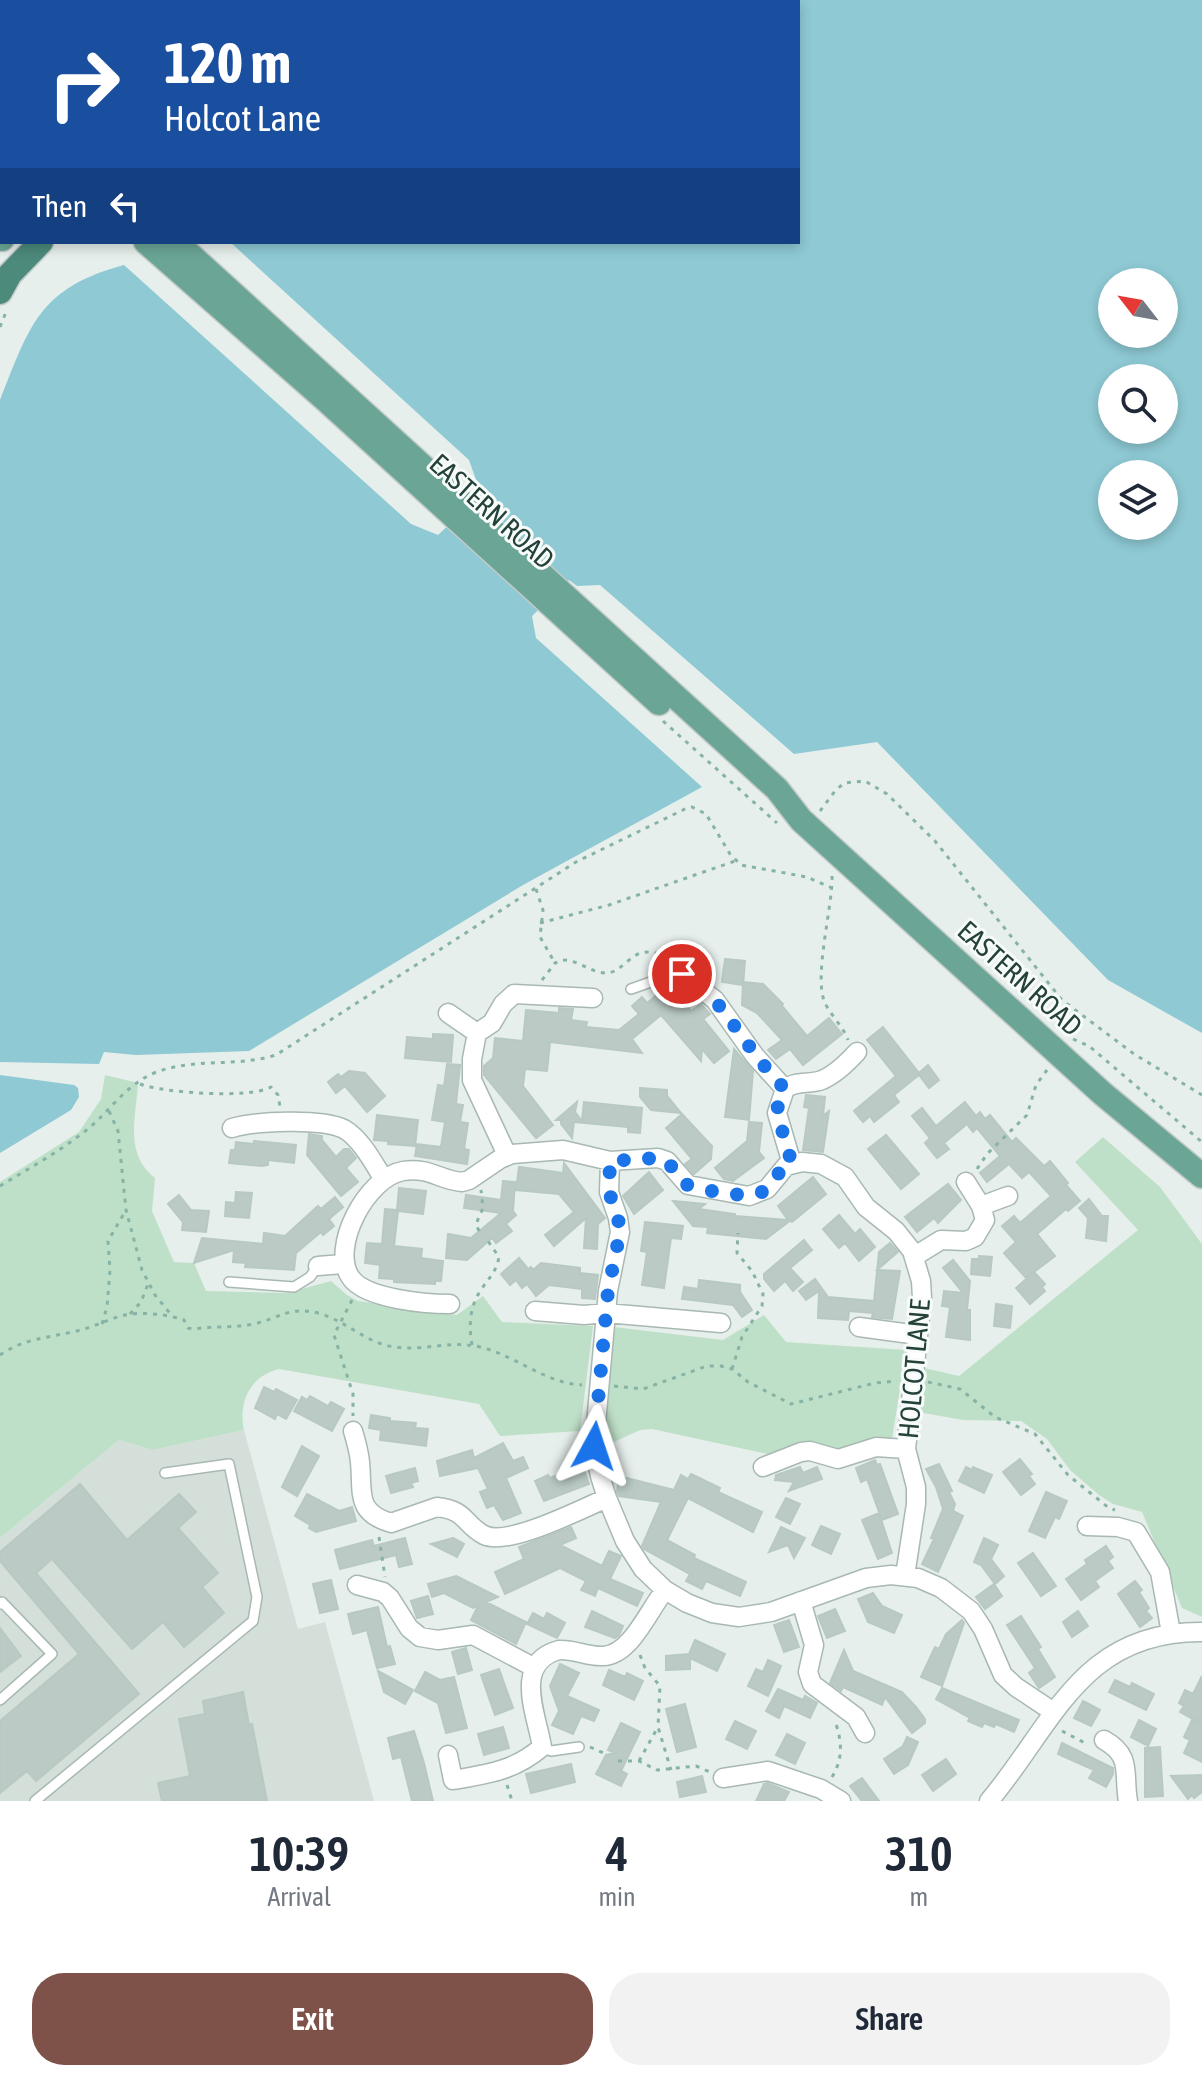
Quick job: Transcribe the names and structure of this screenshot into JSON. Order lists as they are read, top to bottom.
{
  "streets": {
    "main road": ["EASTERN ROAD"],
    "street": ["HOLCOT LANE"]
  },
  "north": "top left",
  "page": {
    "turn": ["120 m", "Holcot Lane"],
    "then": "Then",
    "eta": [
      "10:39",
      "Arrival",
      "4",
      "min",
      "310",
      "m"
    ],
    "buttons": ["Exit", "Share"]
  }
}
